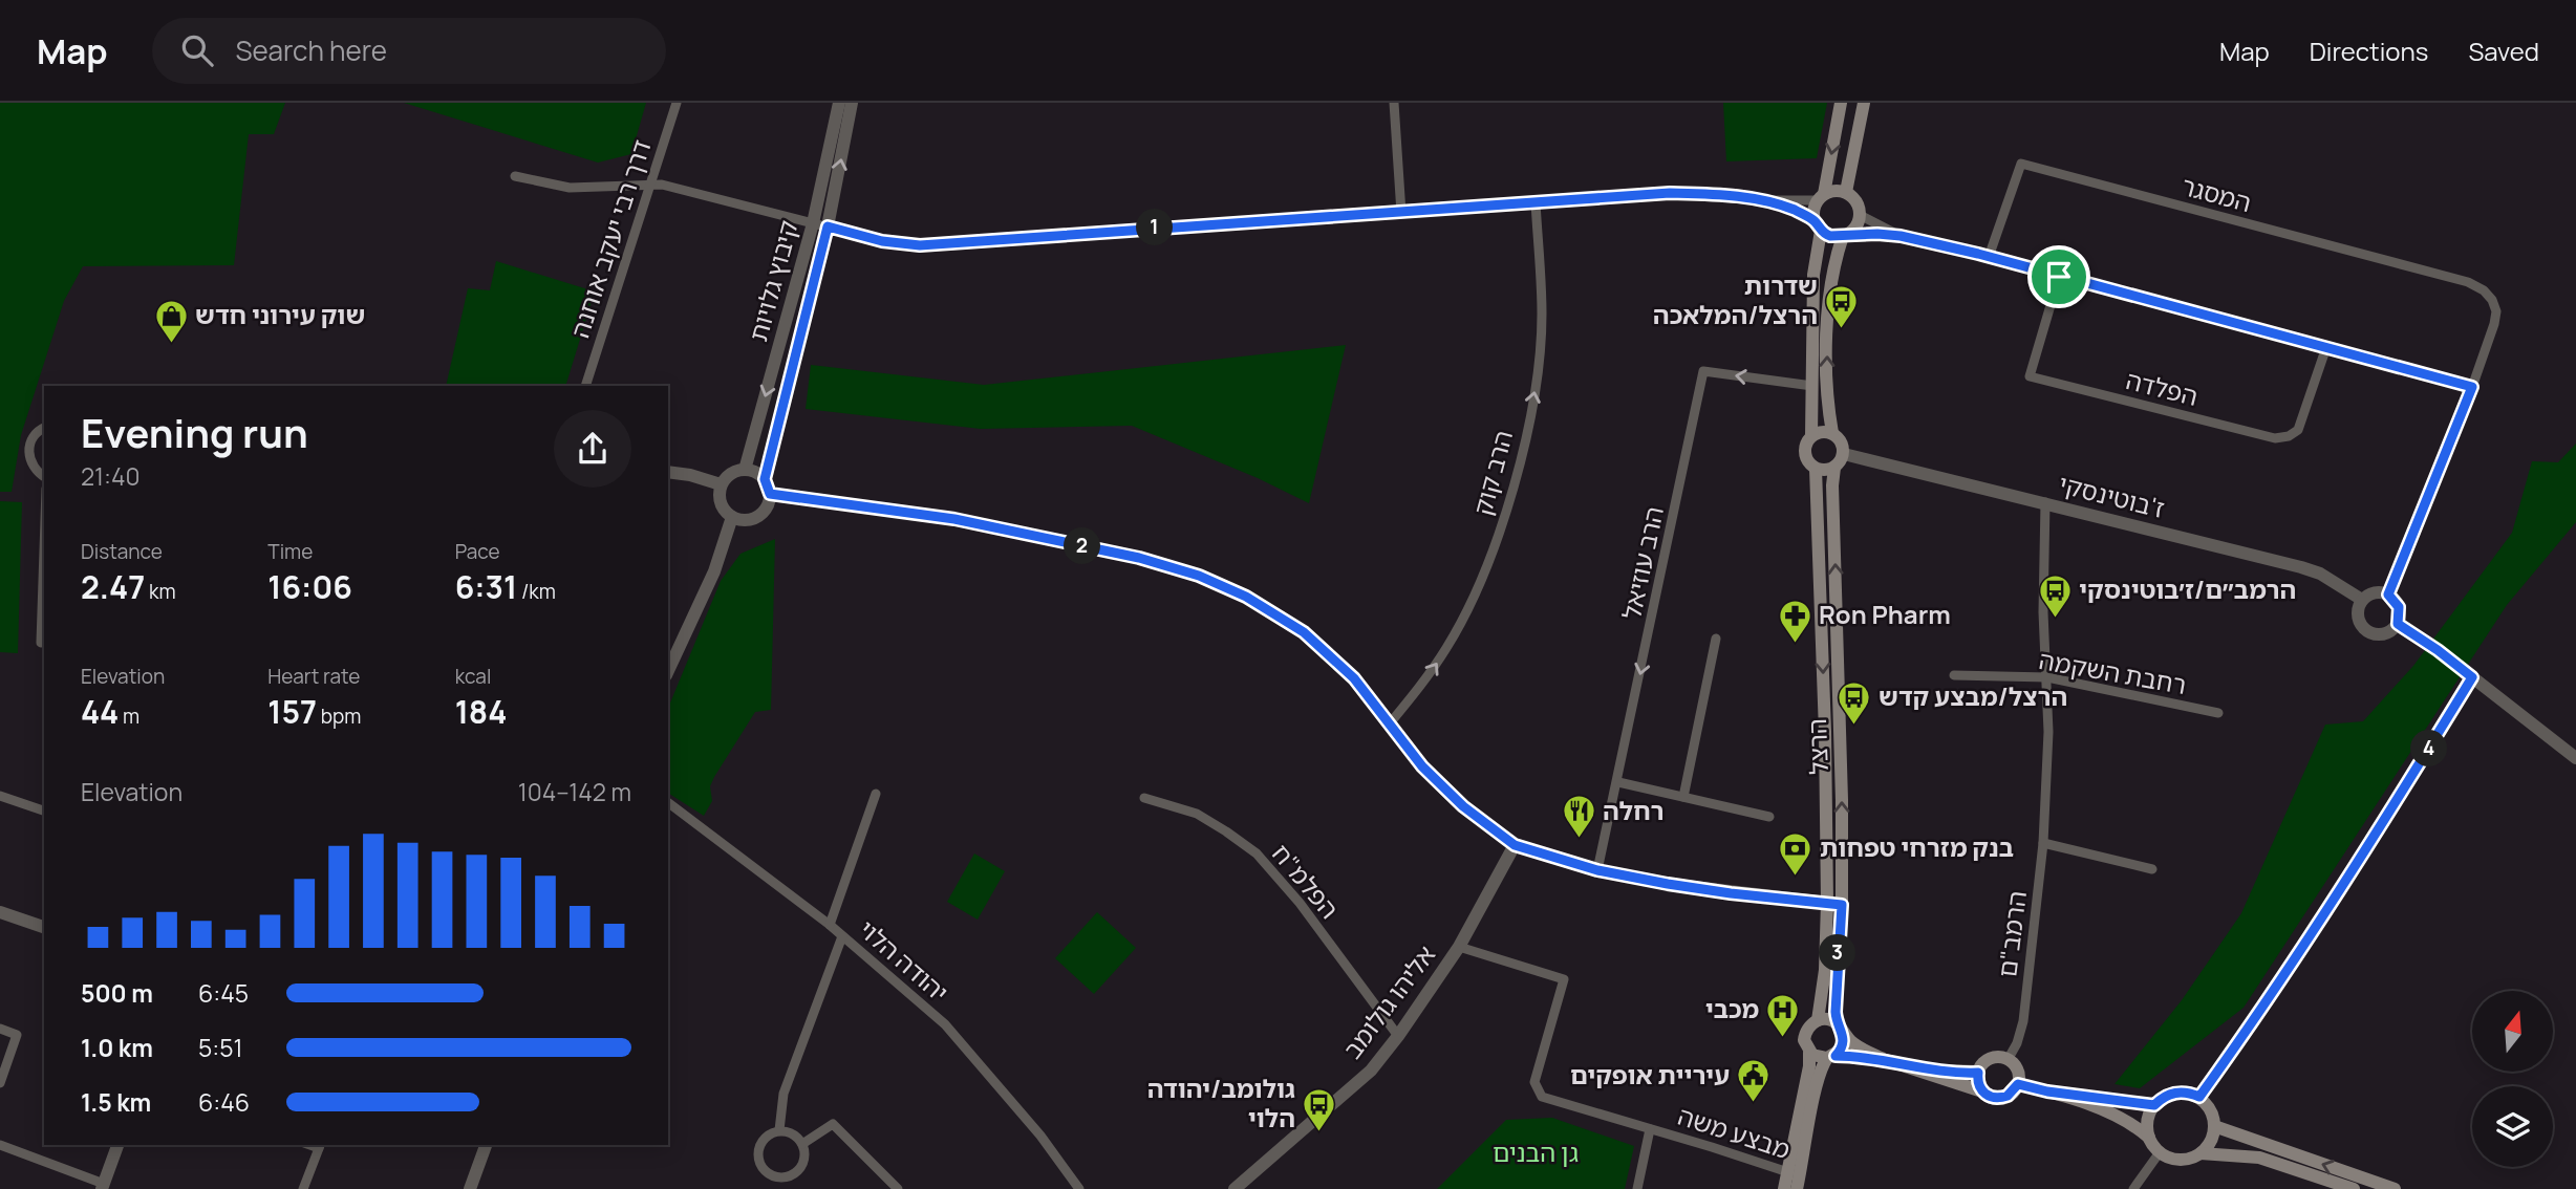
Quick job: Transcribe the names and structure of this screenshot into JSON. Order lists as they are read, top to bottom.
{
  "streets": {
    "main road": ["הרצל"],
    "street": [
      "המסגר",
      "דרך רבי יעקב אוחנה",
      "קיבוץ גלויות",
      "הפלדה",
      "הרב קוק",
      "ז'בוטינסקי",
      "הרב עוזיאל",
      "רחבת השקמה",
      "הפלמ\"ח",
      "הרמב\"ם",
      "יהודה הלוי",
      "אליהו גולומב",
      "מבצע משה"
    ]
  },
  "crossings": [
    ["ז'בוטינסקי", "הרצל"],
    ["ז'בוטינסקי", "הרמב\"ם"],
    ["רחבת השקמה", "הרמב\"ם"],
    ["הפלמ\"ח", "אליהו גולומב"],
    ["אליהו גולומב", "מבצע משה"]
  ],
  "one_way": ["הרב קוק"],
  "parks": ["גן הבנים"],
  "places": {
    "bus stop": [
      "שדרות הרצל/המלאכה",
      "הרמב״ם/ז׳בוטינסקי",
      "הרצל/מבצע קדש",
      "גולומב/יהודה הלוי"
    ],
    "shop": ["שוק עירוני חדש"],
    "pharmacy": ["Ron Pharm"],
    "restaurant": ["רחלה"],
    "bank": ["בנק מזרחי טפחות"],
    "hospital": ["מכבי"],
    "public building": ["עיריית אופקים"]
  },
  "north": "top",
  "page": {
    "header": "Map",
    "search": "Search here",
    "nav": ["Map", "Directions", "Saved"],
    "pins": [
      "1",
      "2",
      "4",
      "3"
    ],
    "heading": ["Evening run", "21:40"],
    "stats": [
      ["Distance", "2.47 km"],
      ["Time", "16:06"],
      ["Pace", "6:31 /km"],
      ["Elevation", "44 m"],
      ["Heart rate", "157 bpm"],
      ["kcal", "184"]
    ],
    "chart": ["Elevation", "104–142 m"],
    "list": [
      {
        "name": "500 m",
        "note": "6:45"
      },
      {
        "name": "1.0 km",
        "note": "5:51"
      },
      {
        "name": "1.5 km",
        "note": "6:46"
      }
    ]
  }
}
